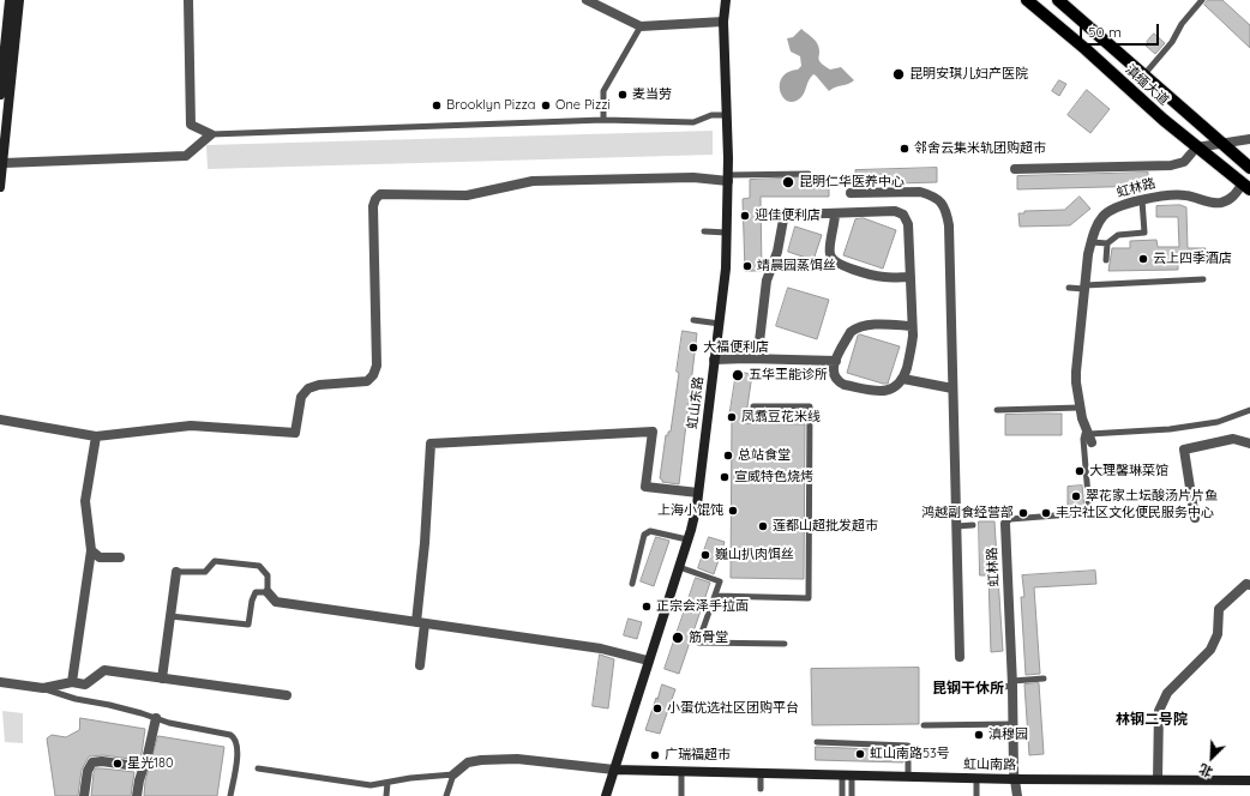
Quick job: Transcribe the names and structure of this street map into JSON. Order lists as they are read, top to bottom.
{
  "streets": {
    "main road": ["滇缅大道"],
    "street": ["虹林路", "虹山东路", "虹山南路"]
  },
  "crossings": [
    ["滇缅大道", "虹林路"],
    ["虹林路", "虹山南路"],
    ["虹山东路", "虹山南路"]
  ],
  "districts": ["昆钢干休所", "林钢二号院"],
  "places": [
    "昆明安琪儿妇产医院",
    "麦当劳",
    "Brooklyn Pizza",
    "One Pizzi",
    "邻舍云集米轨团购超市",
    "昆明仁华医养中心",
    "迎佳便利店",
    "云上四季酒店",
    "靖晨园蒸饵丝",
    "大福便利店",
    "五华王能诊所",
    "凤翥豆花米线",
    "总站食堂",
    "大理馨琳菜馆",
    "宣威特色烧烤",
    "翠花家土坛酸汤片片鱼",
    "上海小馄饨",
    "鸿越副食经营部",
    "丰宁社区文化便民服务中心",
    "莲都山超批发超市",
    "巍山扒肉饵丝",
    "正宗会泽手拉面",
    "筋骨堂",
    "小蛋优选社区团购平台",
    "滇穆园",
    "虹山南路53号",
    "广瑞福超市",
    "星光180"
  ],
  "scale_bar": "50 m",
  "north": "bottom left"
}
